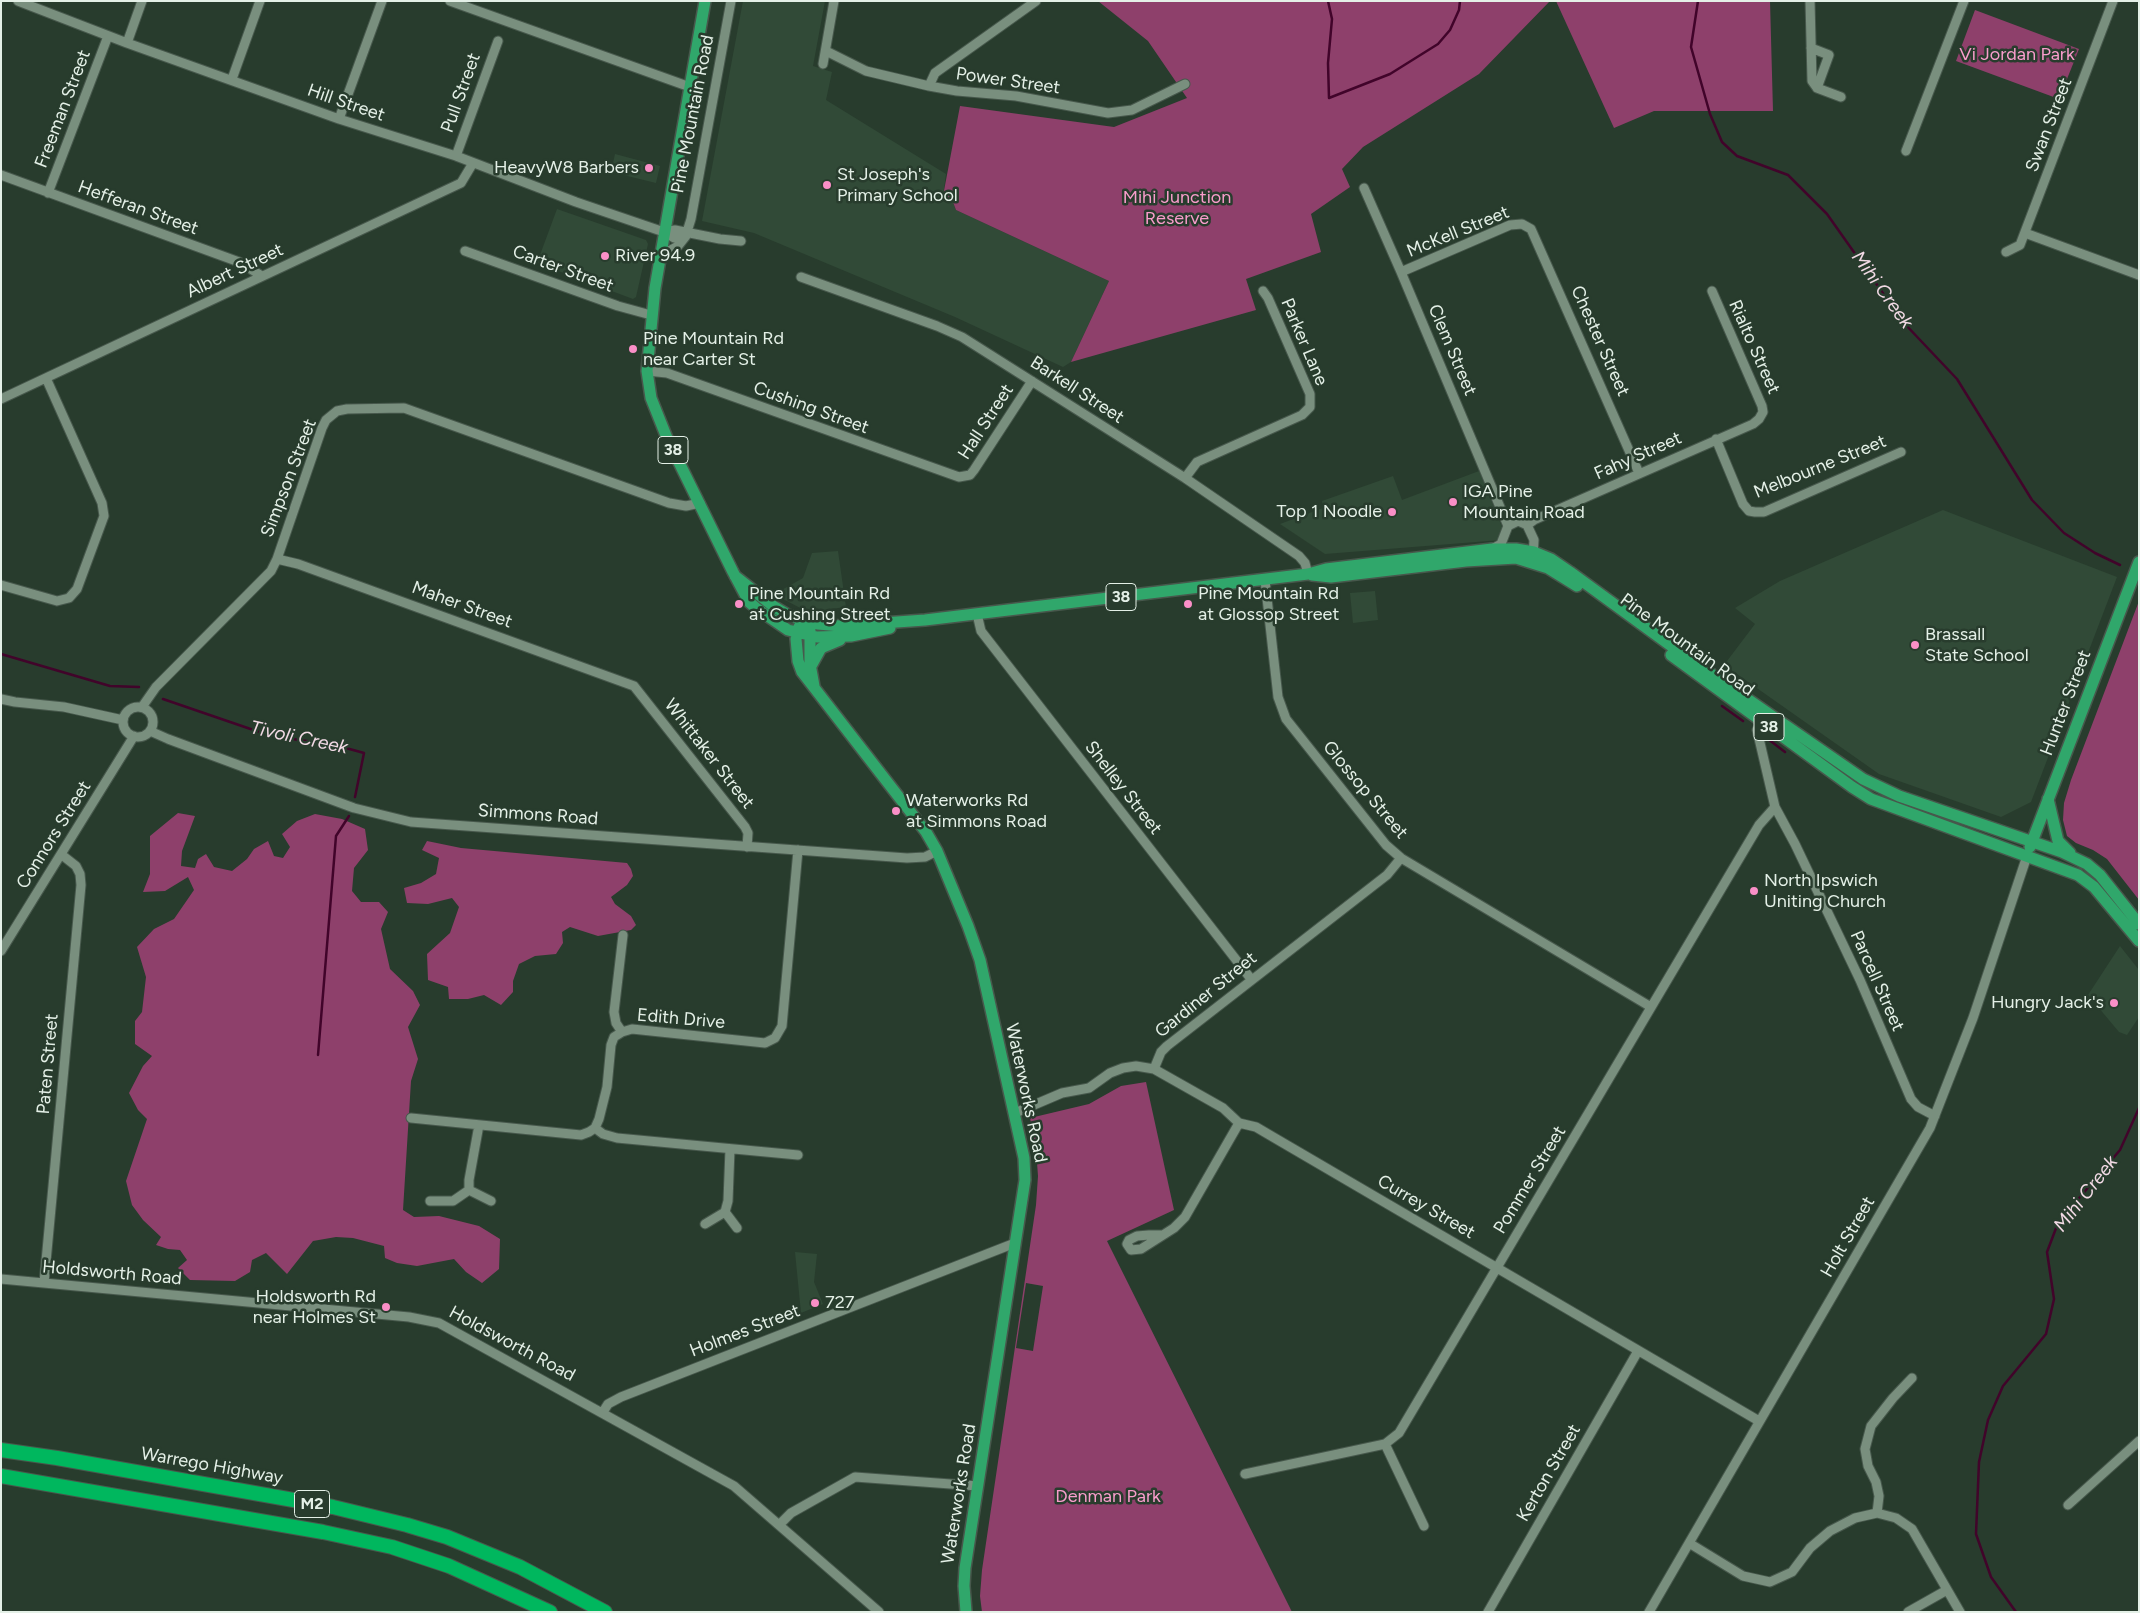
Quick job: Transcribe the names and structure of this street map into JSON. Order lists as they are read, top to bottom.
{
  "streets": {
    "highway": ["Warrego Highway", "M2"],
    "main road": [
      "Pine Mountain Road",
      "38",
      "Hunter Street",
      "Waterworks Road"
    ],
    "street": [
      "Power Street",
      "Pull Street",
      "Hill Street",
      "Freeman Street",
      "Swan Street",
      "Hefferan Street",
      "McKell Street",
      "Carter Street",
      "Albert Street",
      "Chester Street",
      "Parker Lane",
      "Rialto Street",
      "Clem Street",
      "Barkell Street",
      "Cushing Street",
      "Hall Street",
      "Fahy Street",
      "Melbourne Street",
      "Simpson Street",
      "Maher Street",
      "Whittaker Street",
      "Shelley Street",
      "Glossop Street",
      "Simmons Road",
      "Connors Street",
      "Parcell Street",
      "Gardiner Street",
      "Edith Drive",
      "Paten Street",
      "Pommer Street",
      "Currey Street",
      "Holt Street",
      "Holdsworth Road",
      "Holmes Street",
      "Kerton Street"
    ]
  },
  "crossings": [
    ["Pull Street", "Hill Street"],
    ["Hill Street", "Freeman Street"],
    ["Hill Street", "Pine Mountain Road"],
    ["Hill Street", "Albert Street"],
    ["Freeman Street", "Hefferan Street"],
    ["Pine Mountain Road", "Carter Street"],
    ["Pine Mountain Road", "Barkell Street"],
    ["Pine Mountain Road", "Cushing Street"],
    ["Pine Mountain Road", "Simpson Street"],
    ["Pine Mountain Road", "Hunter Street"],
    ["Pine Mountain Road", "Shelley Street"],
    ["Pine Mountain Road", "Glossop Street"],
    ["Pine Mountain Road", "Parcell Street"],
    ["Pine Mountain Road", "Waterworks Road"],
    ["Pine Mountain Road", "Holt Street"],
    ["Hefferan Street", "Albert Street"],
    ["McKell Street", "Chester Street"],
    ["McKell Street", "Clem Street"],
    ["Chester Street", "Fahy Street"],
    ["Parker Lane", "Barkell Street"],
    ["Rialto Street", "Fahy Street"],
    ["Barkell Street", "Hall Street"],
    ["Cushing Street", "Hall Street"],
    ["Fahy Street", "Melbourne Street"],
    ["Simpson Street", "Maher Street"],
    ["Simpson Street", "Simmons Road"],
    ["Simpson Street", "Connors Street"],
    ["Maher Street", "Whittaker Street"],
    ["Hunter Street", "Holt Street"],
    ["Whittaker Street", "Simmons Road"],
    ["Shelley Street", "Gardiner Street"],
    ["Glossop Street", "Gardiner Street"],
    ["Glossop Street", "Pommer Street"],
    ["Simmons Road", "Connors Street"],
    ["Simmons Road", "Edith Drive"],
    ["Simmons Road", "Waterworks Road"],
    ["Connors Street", "Paten Street"],
    ["Parcell Street", "Pommer Street"],
    ["Parcell Street", "Holt Street"],
    ["Gardiner Street", "Currey Street"],
    ["Paten Street", "Holdsworth Road"],
    ["Waterworks Road", "Holmes Street"],
    ["Pommer Street", "Currey Street"],
    ["Currey Street", "Holt Street"],
    ["Currey Street", "Kerton Street"],
    ["Holdsworth Road", "Holmes Street"]
  ],
  "water": ["Mihi Creek", "Tivoli Creek"],
  "parks": ["Vi Jordan Park", "Mihi Junction Reserve", "Denman Park"],
  "places": [
    "HeavyW8 Barbers",
    "St Joseph's Primary School",
    "River 94.9",
    "Pine Mountain Rd near Carter St",
    "IGA Pine Mountain Road",
    "Top 1 Noodle",
    "Pine Mountain Rd at Cushing Street",
    "Pine Mountain Rd at Glossop Street",
    "Brassall State School",
    "Waterworks Rd at Simmons Road",
    "North Ipswich Uniting Church",
    "Hungry Jack's",
    "727",
    "Holdsworth Rd near Holmes St"
  ]
}
